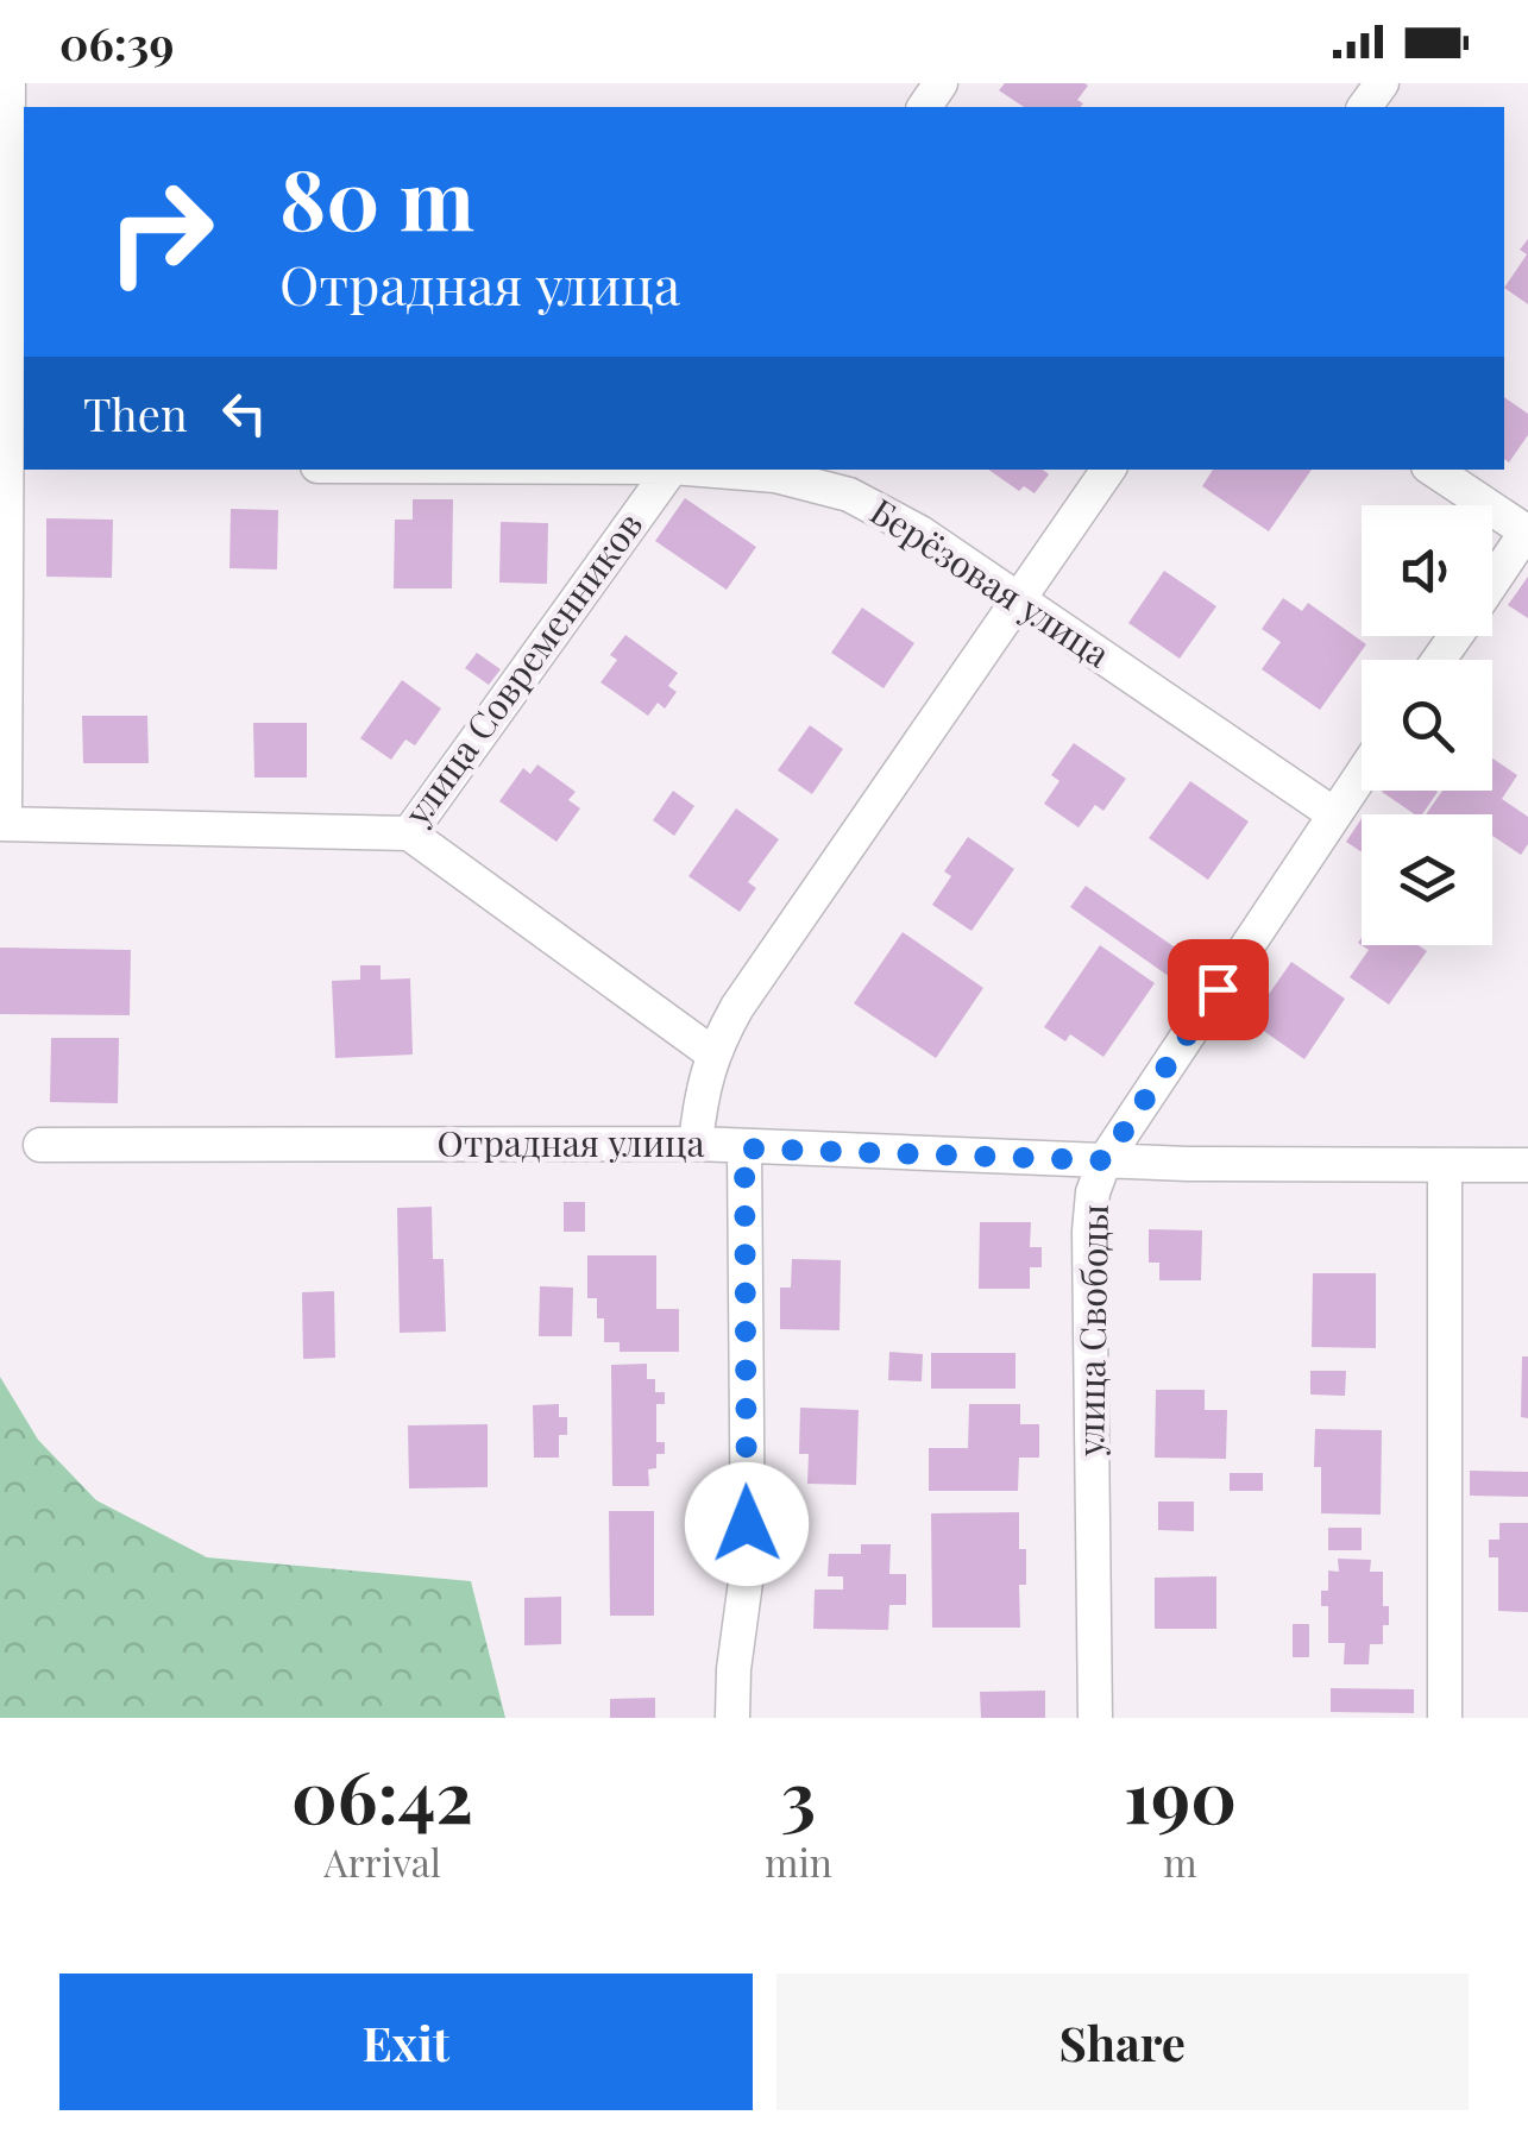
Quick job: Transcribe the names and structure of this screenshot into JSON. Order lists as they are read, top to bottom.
{
  "streets": {
    "street": [
      "Берёзовая улица",
      "улица Современников",
      "Отрадная улица",
      "улица Свободы"
    ]
  },
  "crossings": [
    ["Берёзовая улица", "улица Свободы"],
    ["Отрадная улица", "улица Свободы"]
  ],
  "page": {
    "status": "06:39",
    "turn": ["80 m", "Отрадная улица"],
    "then": "Then",
    "eta": [
      "06:42",
      "Arrival",
      "3",
      "min",
      "190",
      "m"
    ],
    "buttons": ["Exit", "Share"]
  }
}
